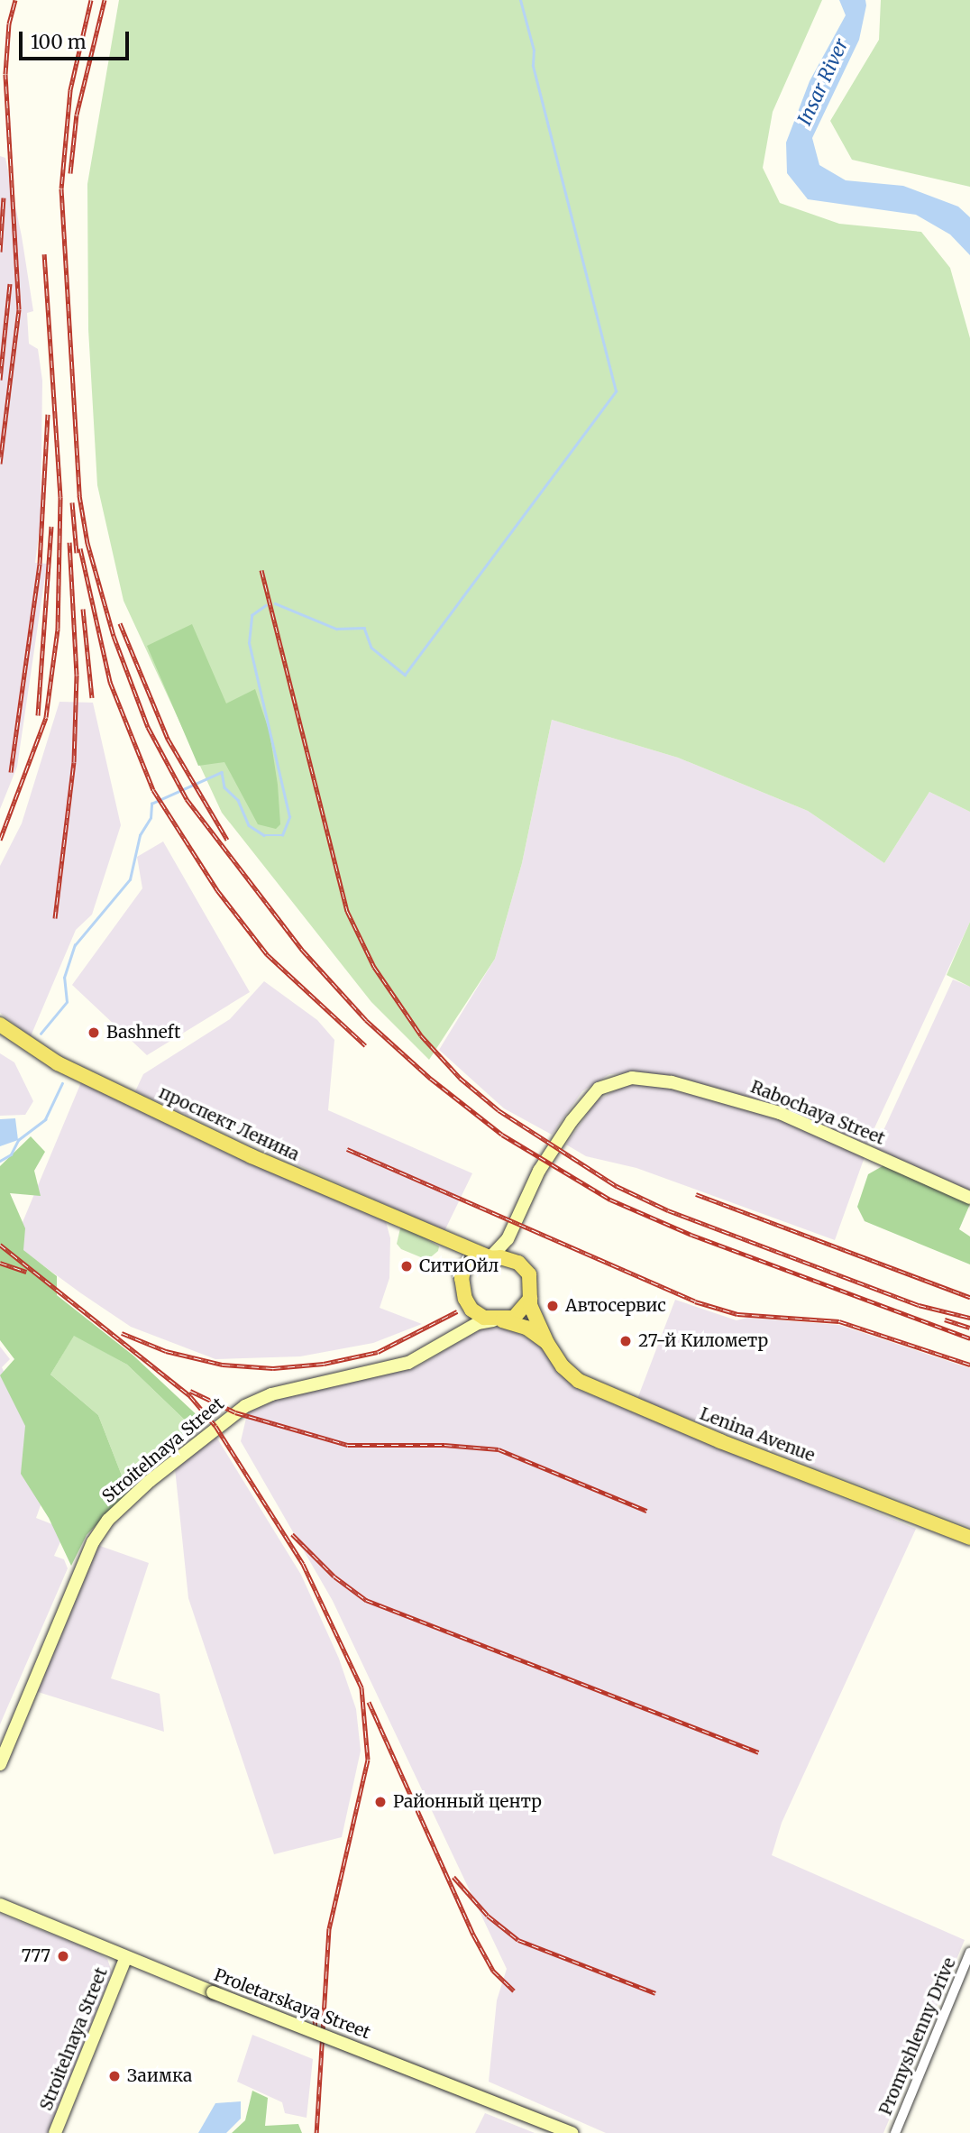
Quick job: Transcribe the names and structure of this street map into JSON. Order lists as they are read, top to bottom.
{
  "streets": {
    "main road": ["проспект Ленина", "Lenina Avenue"],
    "street": [
      "Rabochaya Street",
      "Stroitelnaya Street",
      "Proletarskaya Street",
      "Promyshlenny Drive"
    ]
  },
  "crossings": [
    ["Rabochaya Street", "проспект Ленина"],
    ["Rabochaya Street", "Stroitelnaya Street"],
    ["проспект Ленина", "Stroitelnaya Street"],
    ["Stroitelnaya Street", "Proletarskaya Street"]
  ],
  "water": ["Insar River"],
  "places": [
    "Bashneft",
    "СитиОйл",
    "Автосервис",
    "27-й Километр",
    "Районный центр",
    "777",
    "Заимка"
  ],
  "scale_bar": "100 m"
}
